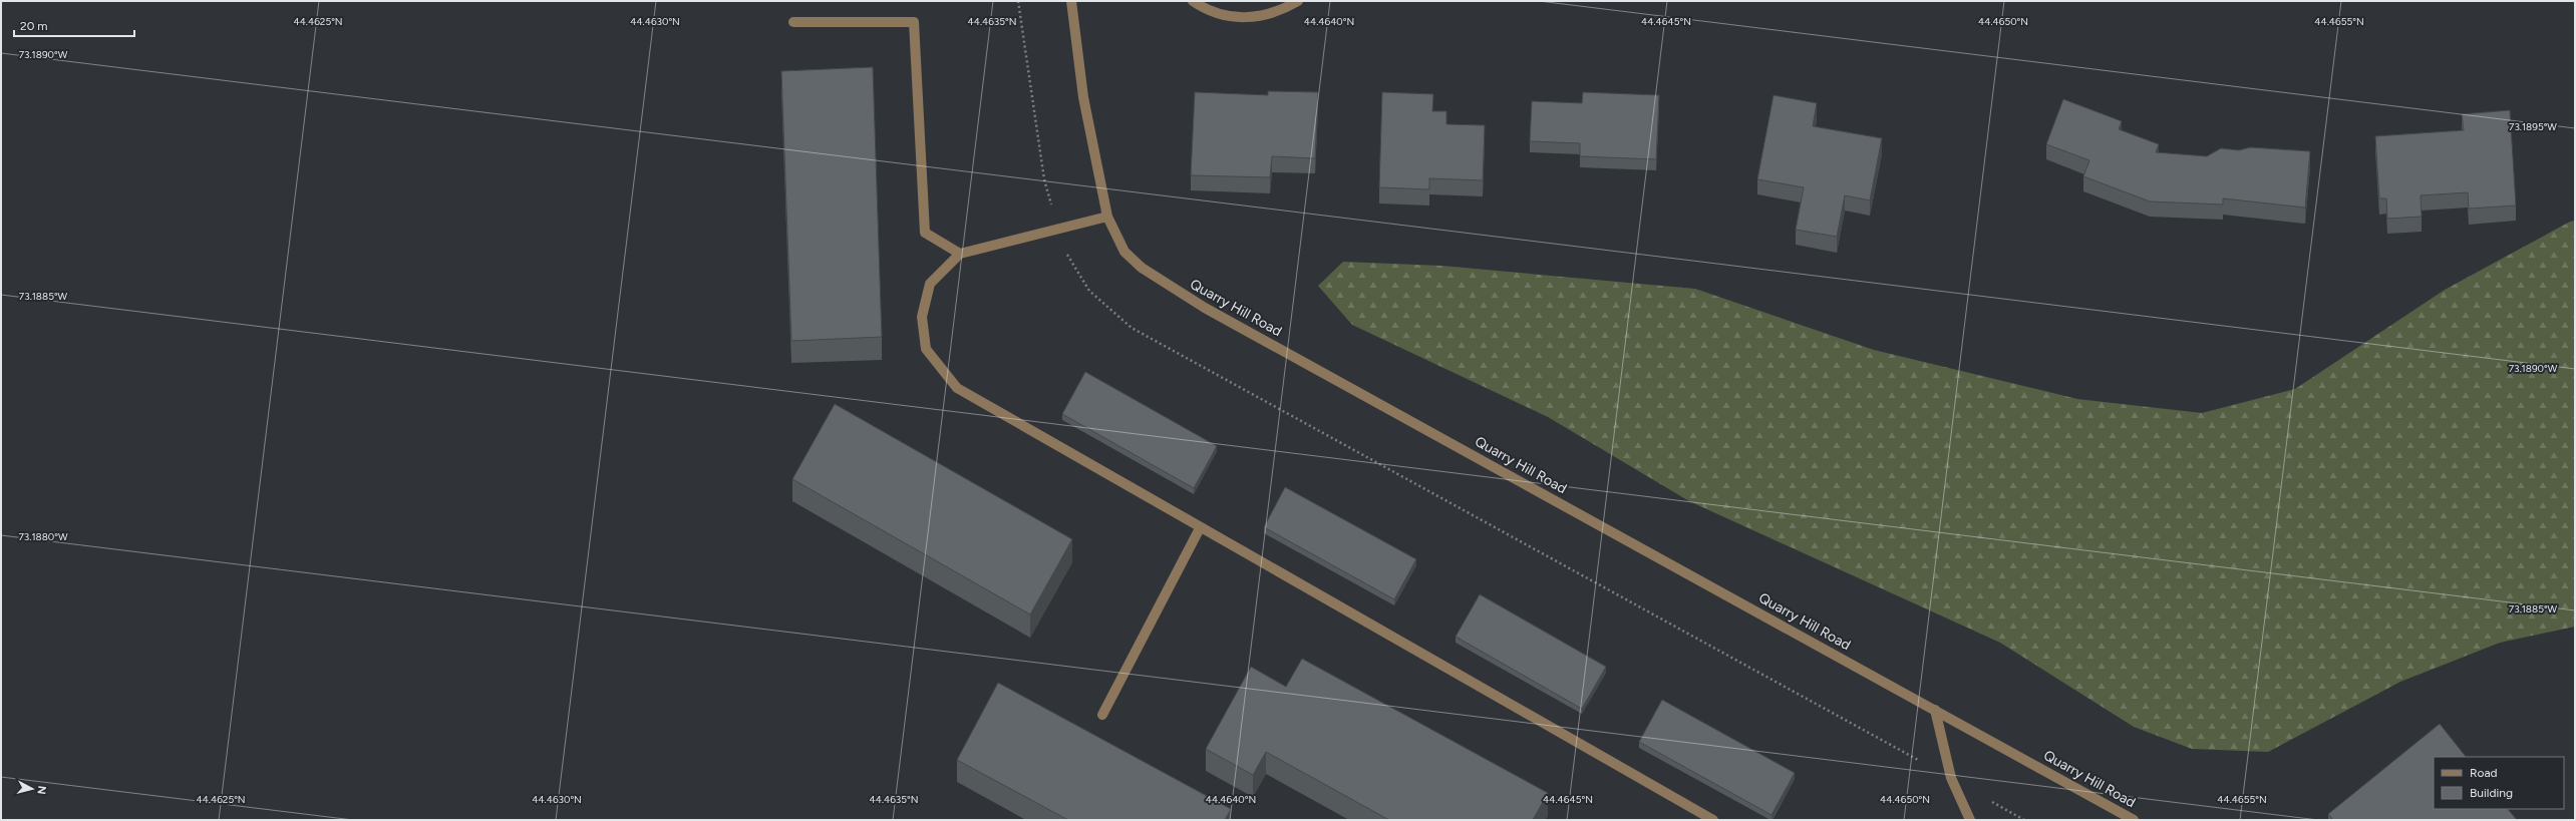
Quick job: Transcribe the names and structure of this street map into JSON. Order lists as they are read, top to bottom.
{
  "streets": {
    "street": ["Quarry Hill Road"]
  },
  "legend": ["Road", "Building"],
  "scale_bar": "20 m",
  "north": "right",
  "coordinates": [
    "44.4625°N",
    "44.4630°N",
    "44.4635°N",
    "44.4640°N",
    "44.4645°N",
    "44.4650°N",
    "44.4655°N",
    "73.1890°W",
    "73.1895°W",
    "73.1885°W",
    "73.1880°W"
  ]
}
